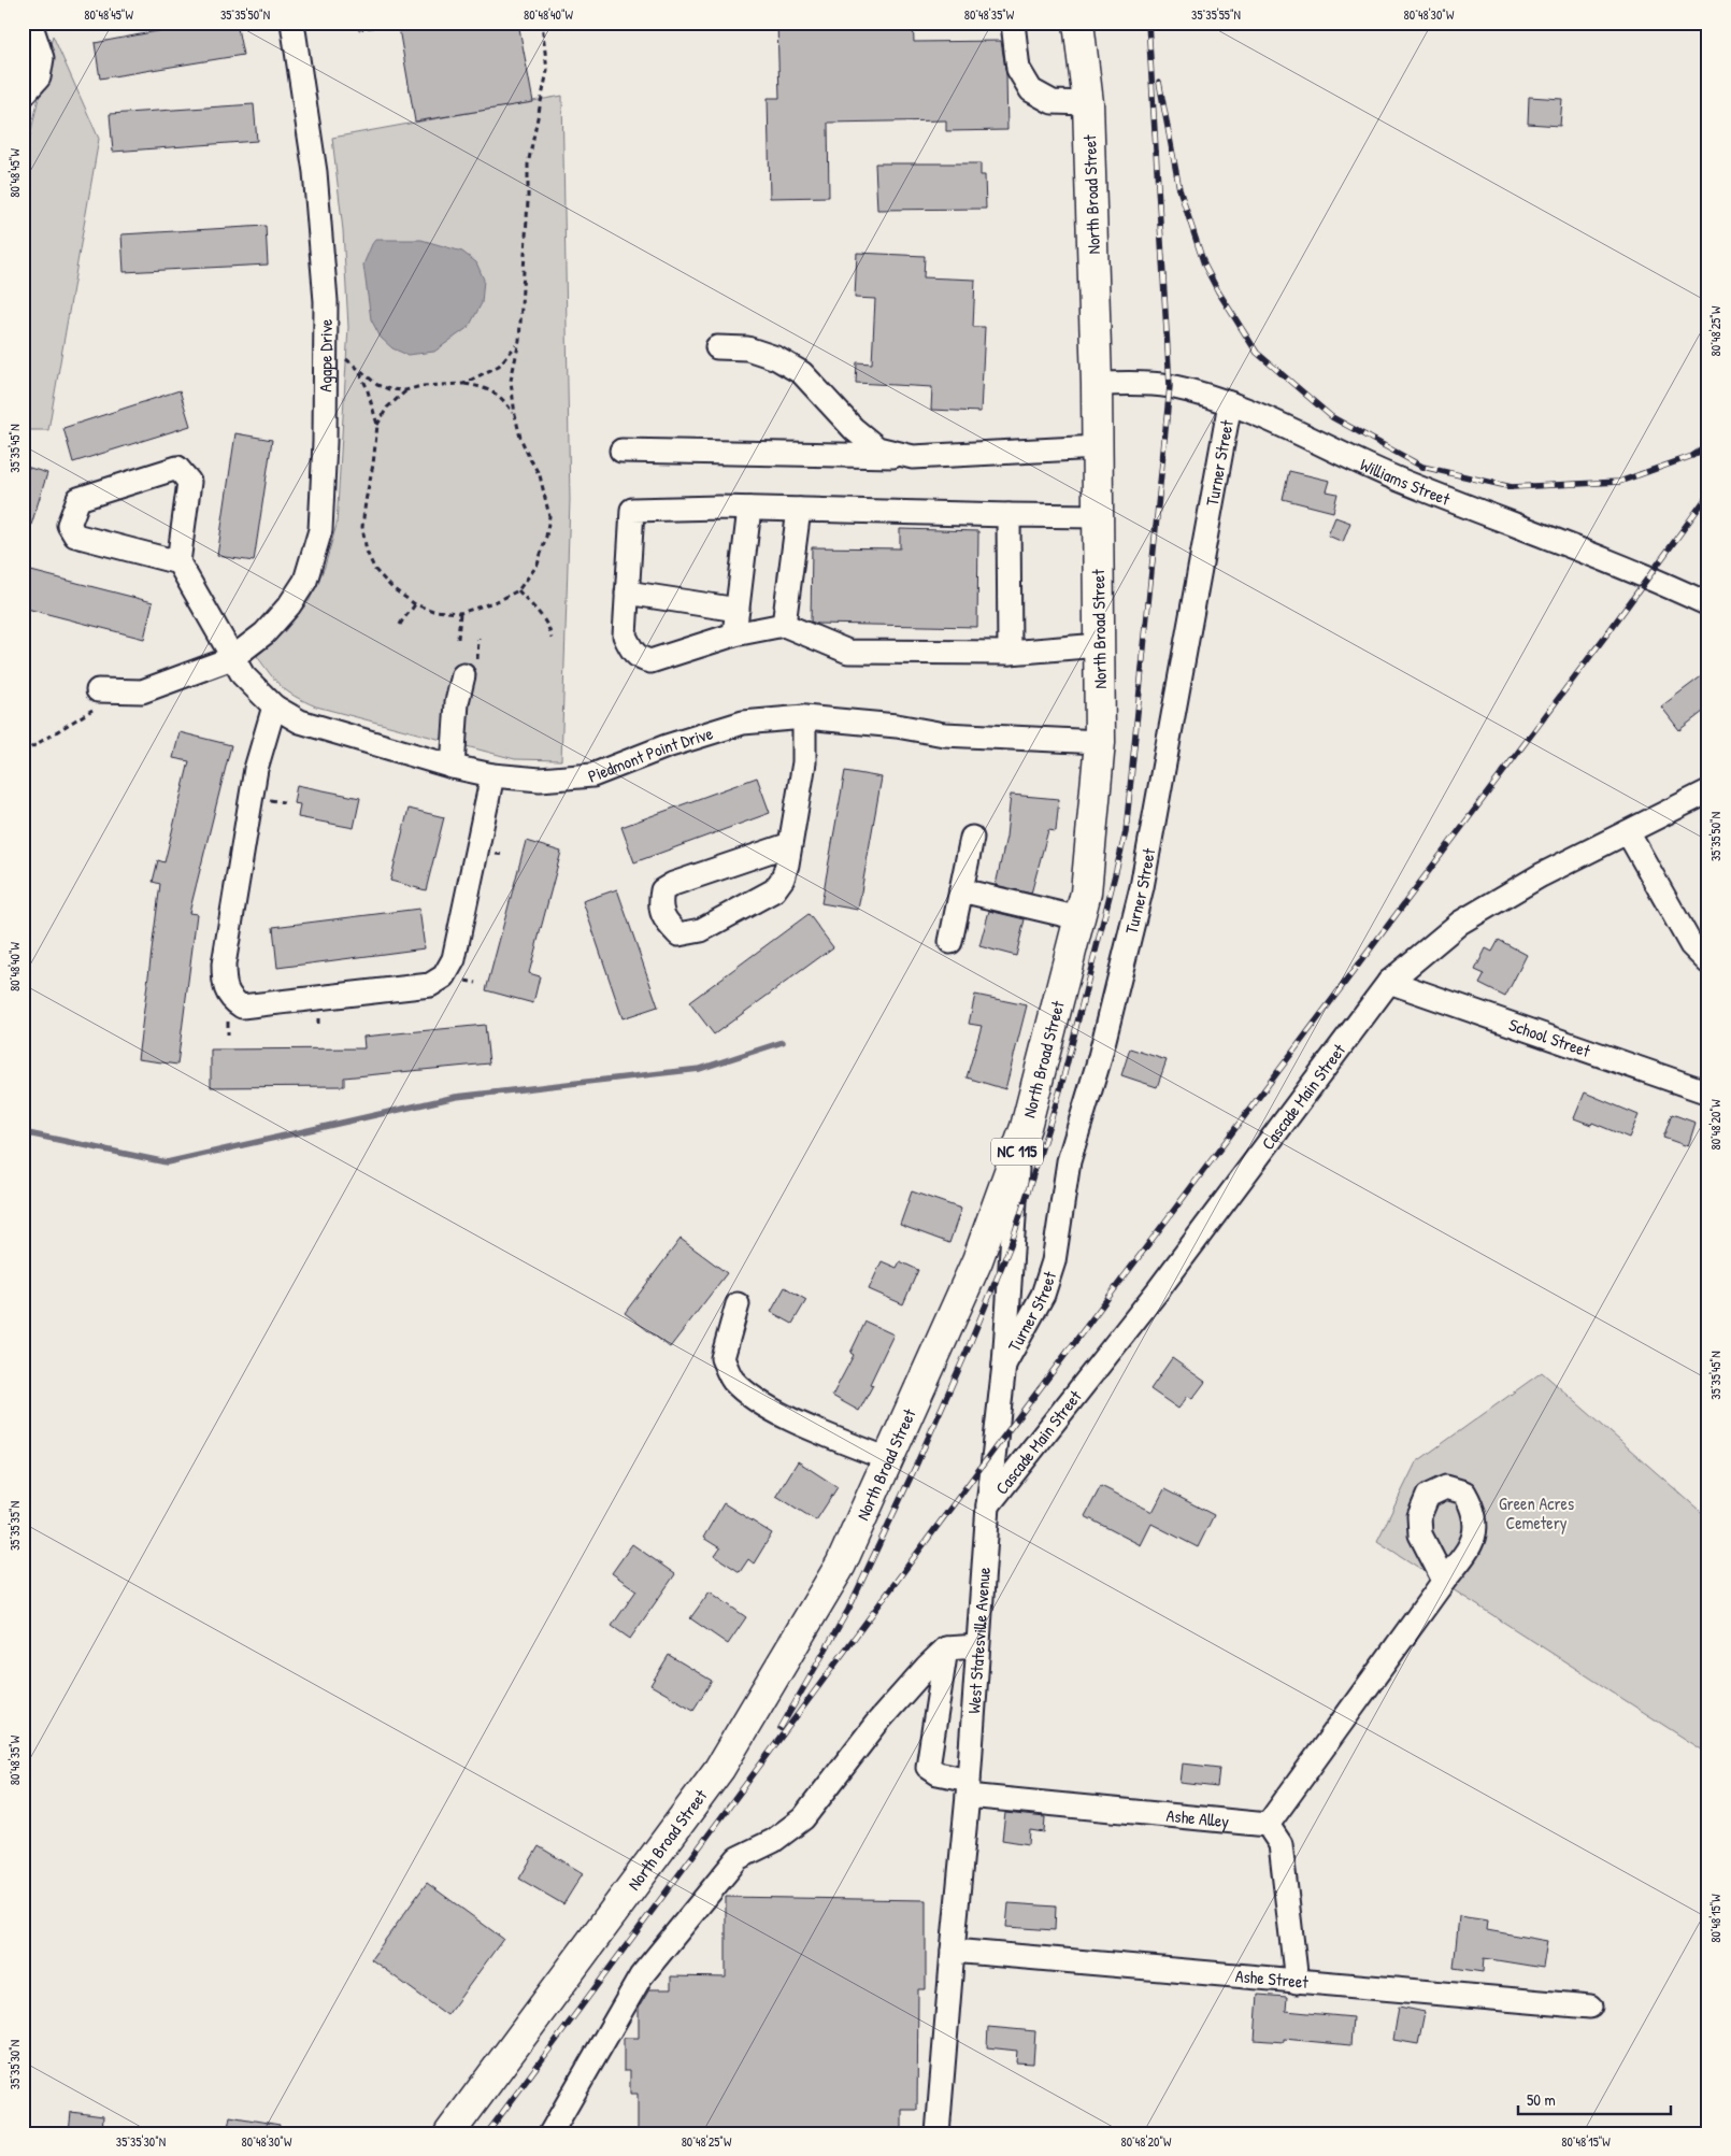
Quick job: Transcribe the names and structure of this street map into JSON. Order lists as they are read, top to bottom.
{
  "streets": {
    "main road": ["North Broad Street", "NC 115"],
    "street": [
      "Agape Drive",
      "Turner Street",
      "Williams Street",
      "Piedmont Point Drive",
      "School Street",
      "Cascade Main Street",
      "West Statesville Avenue",
      "Ashe Alley",
      "Ashe Street"
    ]
  },
  "crossings": [
    ["North Broad Street", "Williams Street"],
    ["North Broad Street", "Piedmont Point Drive"],
    ["North Broad Street", "West Statesville Avenue"],
    ["Agape Drive", "Piedmont Point Drive"],
    ["Turner Street", "Williams Street"],
    ["Turner Street", "West Statesville Avenue"],
    ["School Street", "Cascade Main Street"],
    ["Cascade Main Street", "West Statesville Avenue"],
    ["West Statesville Avenue", "Ashe Alley"],
    ["West Statesville Avenue", "Ashe Street"]
  ],
  "parks": ["Green Acres Cemetery"],
  "scale_bar": "50 m",
  "coordinates": [
    "80°48'45\"W",
    "35°35'50\"N",
    "80°48'40\"W",
    "80°48'35\"W",
    "35°35'55\"N",
    "80°48'30\"W",
    "80°48'25\"W",
    "35°35'45\"N",
    "80°48'20\"W",
    "35°35'35\"N",
    "80°48'15\"W",
    "35°35'30\"N"
  ]
}
